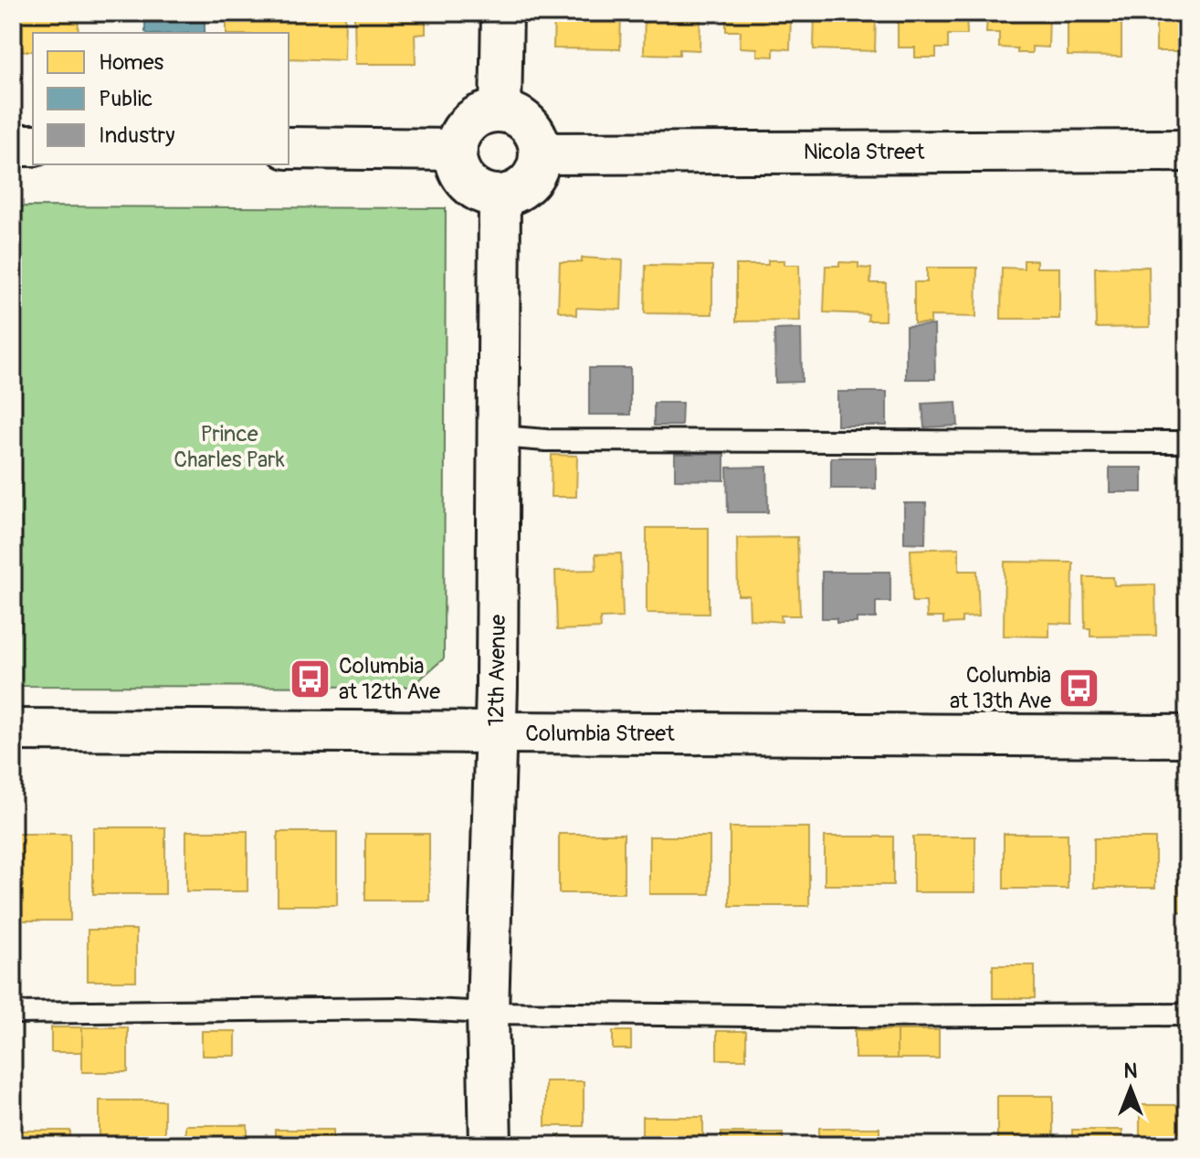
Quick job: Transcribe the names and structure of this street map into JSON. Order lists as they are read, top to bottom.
{
  "streets": {
    "street": ["Nicola Street", "12th Avenue", "Columbia Street"]
  },
  "crossings": [
    ["Nicola Street", "12th Avenue"],
    ["12th Avenue", "Columbia Street"]
  ],
  "parks": ["Prince Charles Park"],
  "places": {
    "bus stop": ["Columbia at 12th Ave", "Columbia at 13th Ave"]
  },
  "legend": ["Homes", "Public", "Industry"],
  "north": "top"
}
